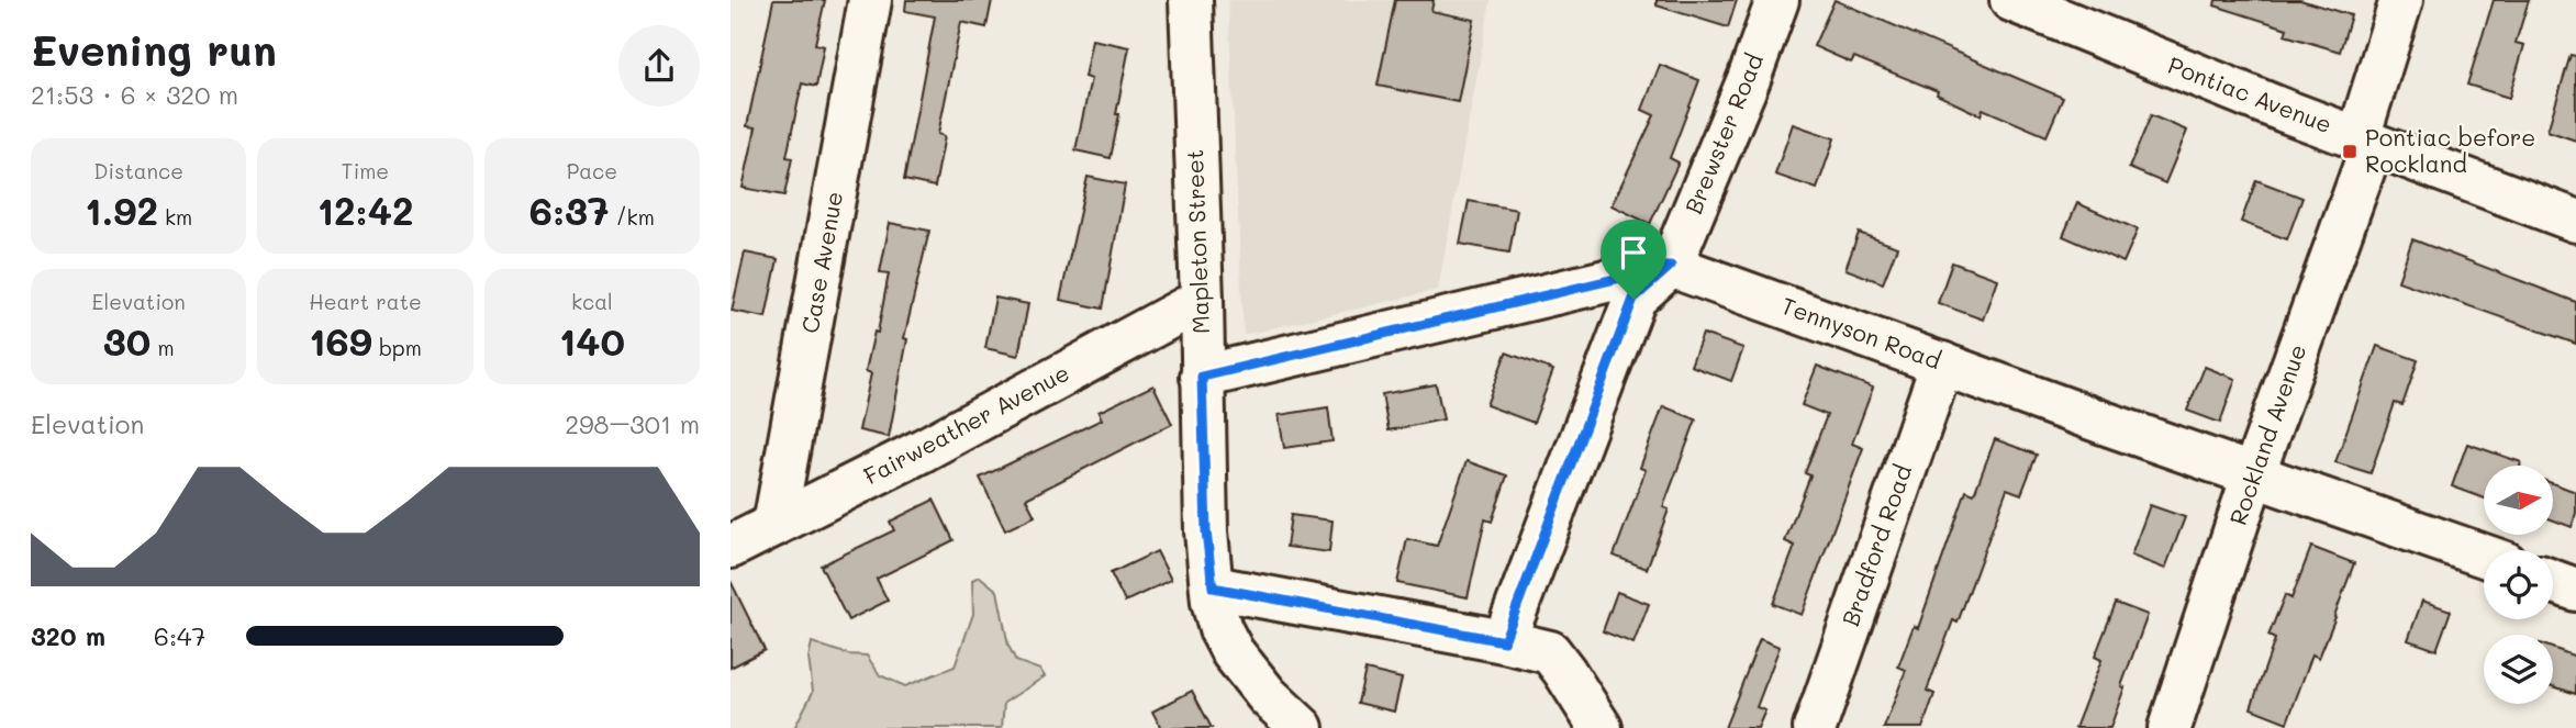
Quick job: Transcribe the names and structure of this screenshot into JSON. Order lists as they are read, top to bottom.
{
  "streets": {
    "street": [
      "Pontiac Avenue",
      "Brewster Road",
      "Mapleton Street",
      "Case Avenue",
      "Tennyson Road",
      "Fairweather Avenue",
      "Rockland Avenue",
      "Bradford Road"
    ]
  },
  "crossings": [
    ["Pontiac Avenue", "Rockland Avenue"],
    ["Brewster Road", "Tennyson Road"],
    ["Mapleton Street", "Fairweather Avenue"],
    ["Case Avenue", "Fairweather Avenue"],
    ["Tennyson Road", "Rockland Avenue"],
    ["Tennyson Road", "Bradford Road"]
  ],
  "places": {
    "transit": ["Pontiac before Rockland"]
  },
  "north": "right",
  "page": {
    "heading": ["Evening run", "21:53 · 6 × 320 m"],
    "stats": [
      ["Distance", "1.92 km"],
      ["Time", "12:42"],
      ["Pace", "6:37 /km"],
      ["Elevation", "30 m"],
      ["Heart rate", "169 bpm"],
      ["kcal", "140"]
    ],
    "chart": ["Elevation", "298–301 m"],
    "list": [
      {
        "name": "320 m",
        "note": "6:47"
      }
    ]
  }
}
